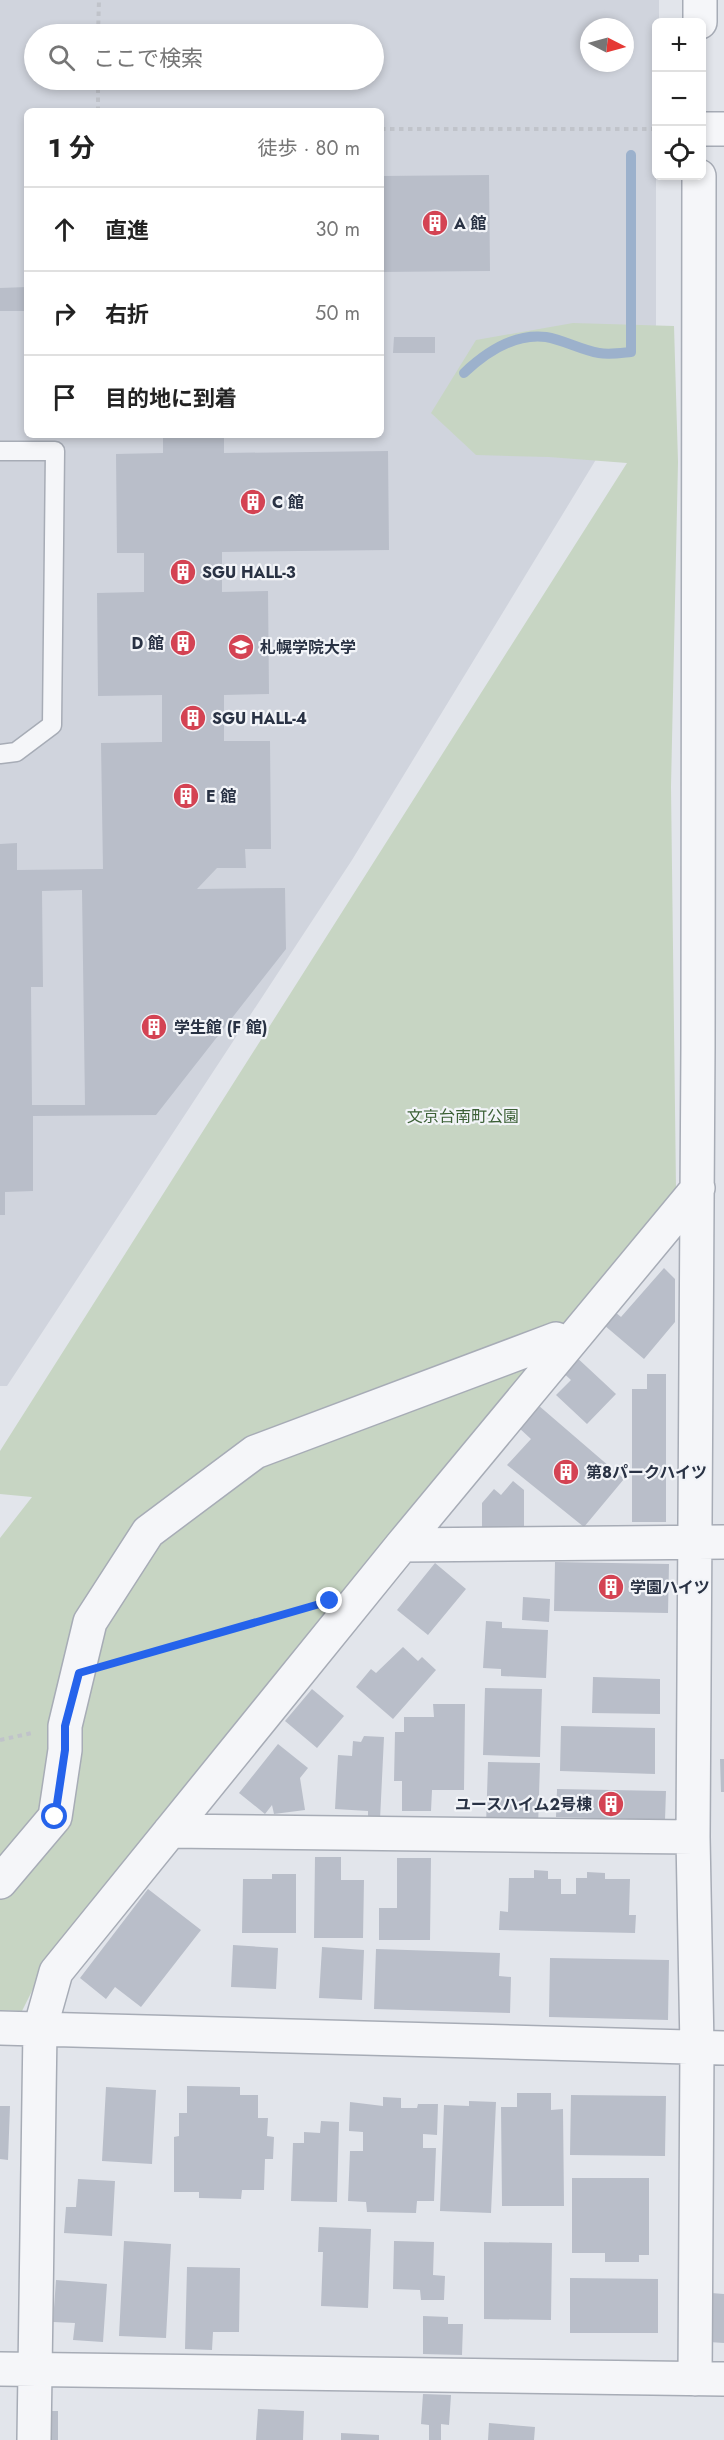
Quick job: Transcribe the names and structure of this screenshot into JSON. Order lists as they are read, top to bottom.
{
  "parks": ["文京台南町公園"],
  "places": {
    "building": [
      "A 館",
      "C 館",
      "SGU HALL-3",
      "D 館",
      "SGU HALL-4",
      "E 館",
      "学生館 (F 館)",
      "第8パークハイツ",
      "学園ハイツ",
      "ユースハイム2号棟"
    ],
    "school or university": ["札幌学院大学"]
  },
  "north": "right",
  "page": {
    "map_buttons": ["+", "−"],
    "search": "ここで検索",
    "heading": ["1 分", "徒歩 · 80 m"],
    "list": [
      ["直進", "30 m"],
      ["右折", "50 m"],
      "目的地に到着"
    ]
  }
}
